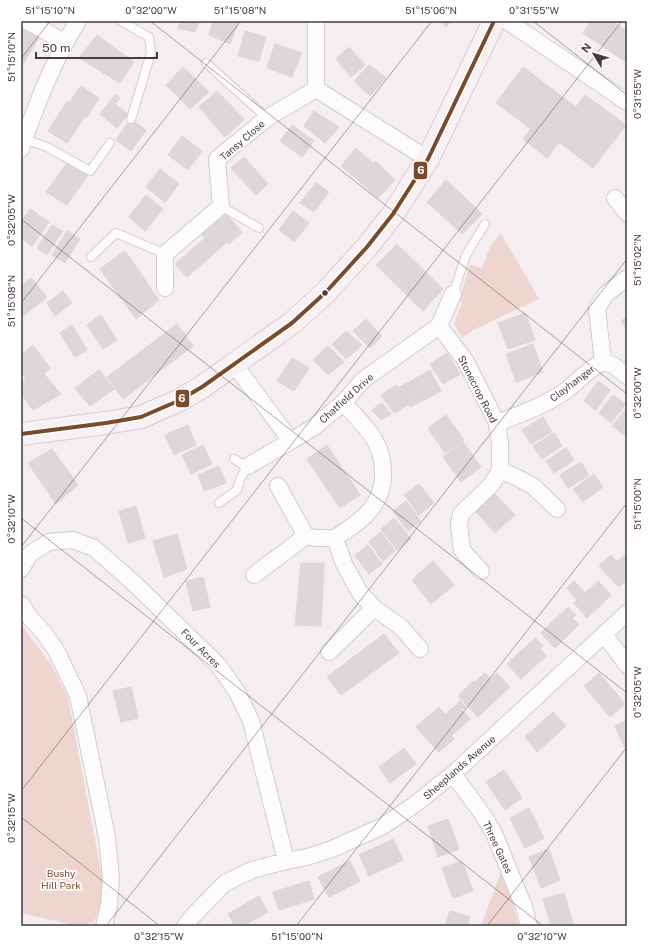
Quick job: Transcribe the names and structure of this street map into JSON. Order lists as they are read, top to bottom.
{
  "streets": {
    "street": [
      "Tansy Close",
      "Clayhanger",
      "Stonecrop Road",
      "Chatfield Drive",
      "Four Acres",
      "Sheeplands Avenue",
      "Three Gates"
    ]
  },
  "crossings": [
    ["Clayhanger", "Stonecrop Road"],
    ["Stonecrop Road", "Chatfield Drive"],
    ["Four Acres", "Sheeplands Avenue"],
    ["Sheeplands Avenue", "Three Gates"]
  ],
  "parks": ["Bushy Hill Park"],
  "lines": ["transit line 6"],
  "scale_bar": "50 m",
  "north": "top left",
  "coordinates": [
    "51°15'10\"N",
    "0°32'00\"W",
    "51°15'08\"N",
    "51°15'06\"N",
    "0°31'55\"W",
    "0°32'05\"W",
    "51°15'02\"N",
    "51°15'00\"N",
    "0°32'10\"W",
    "0°32'15\"W"
  ]
}
